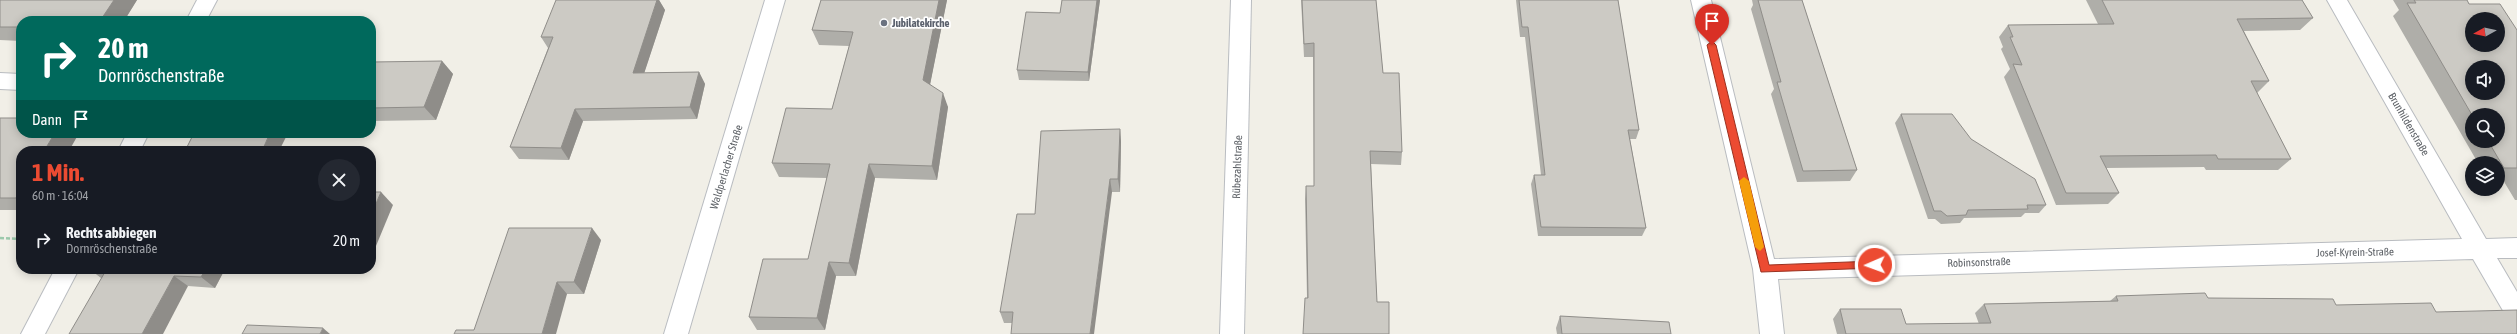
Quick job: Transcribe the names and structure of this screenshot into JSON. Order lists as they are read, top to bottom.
{
  "streets": {
    "street": [
      "Brunhildenstraße",
      "Waldperlacher Straße",
      "Rübezahlstraße",
      "Josef-Kyrein-Straße",
      "Robinsonstraße"
    ]
  },
  "crossings": [
    ["Brunhildenstraße", "Josef-Kyrein-Straße"],
    ["Josef-Kyrein-Straße", "Robinsonstraße"]
  ],
  "places": ["Jubilatekirche"],
  "north": "left",
  "page": {
    "turn": ["20 m", "Dornröschenstraße"],
    "then": "Dann",
    "heading": ["1 Min.", "60 m · 16:04"],
    "list": [
      {
        "name": "Rechts abbiegen",
        "note": "Dornröschenstraße",
        "value": "20 m"
      }
    ]
  }
}
